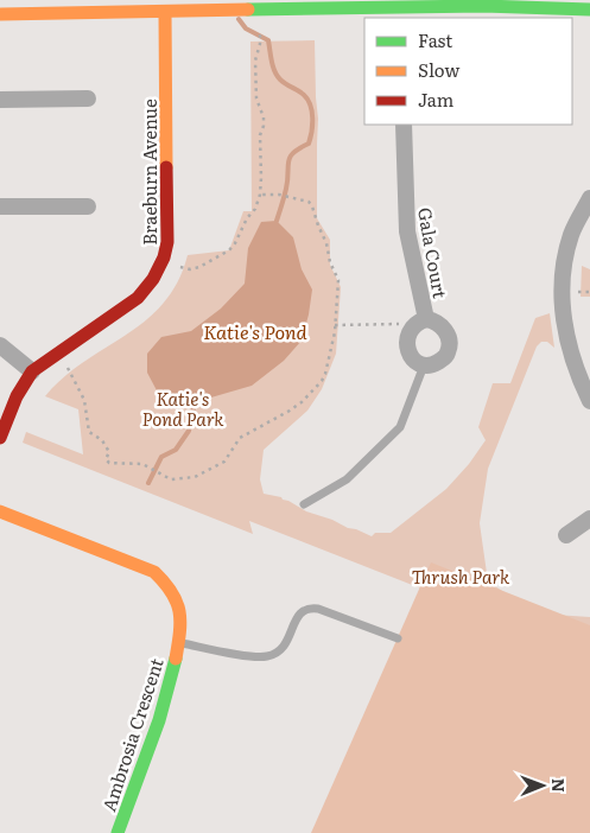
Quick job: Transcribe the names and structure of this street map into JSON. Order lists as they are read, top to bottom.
{
  "streets": {
    "street": ["Braeburn Avenue", "Gala Court", "Ambrosia Crescent"]
  },
  "water": ["Katie's Pond"],
  "parks": ["Katie's Pond Park", "Thrush Park"],
  "legend": ["Fast", "Slow", "Jam"],
  "north": "right"
}
